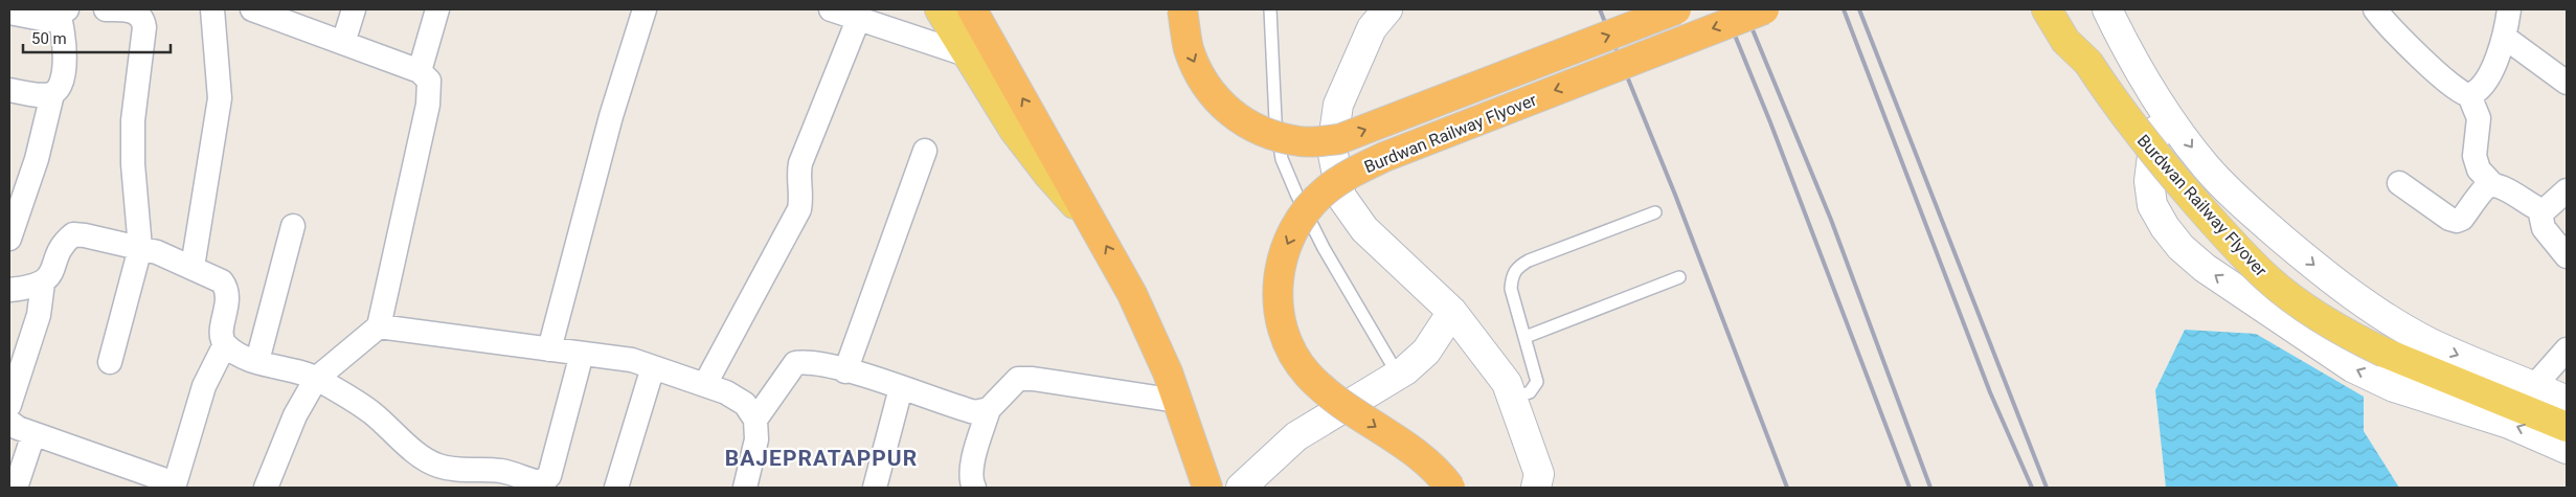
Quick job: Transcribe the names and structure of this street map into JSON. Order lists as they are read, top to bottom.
{
  "streets": {
    "highway": ["Burdwan Railway Flyover"]
  },
  "districts": ["BAJEPRATAPPUR"],
  "scale_bar": "50 m"
}
